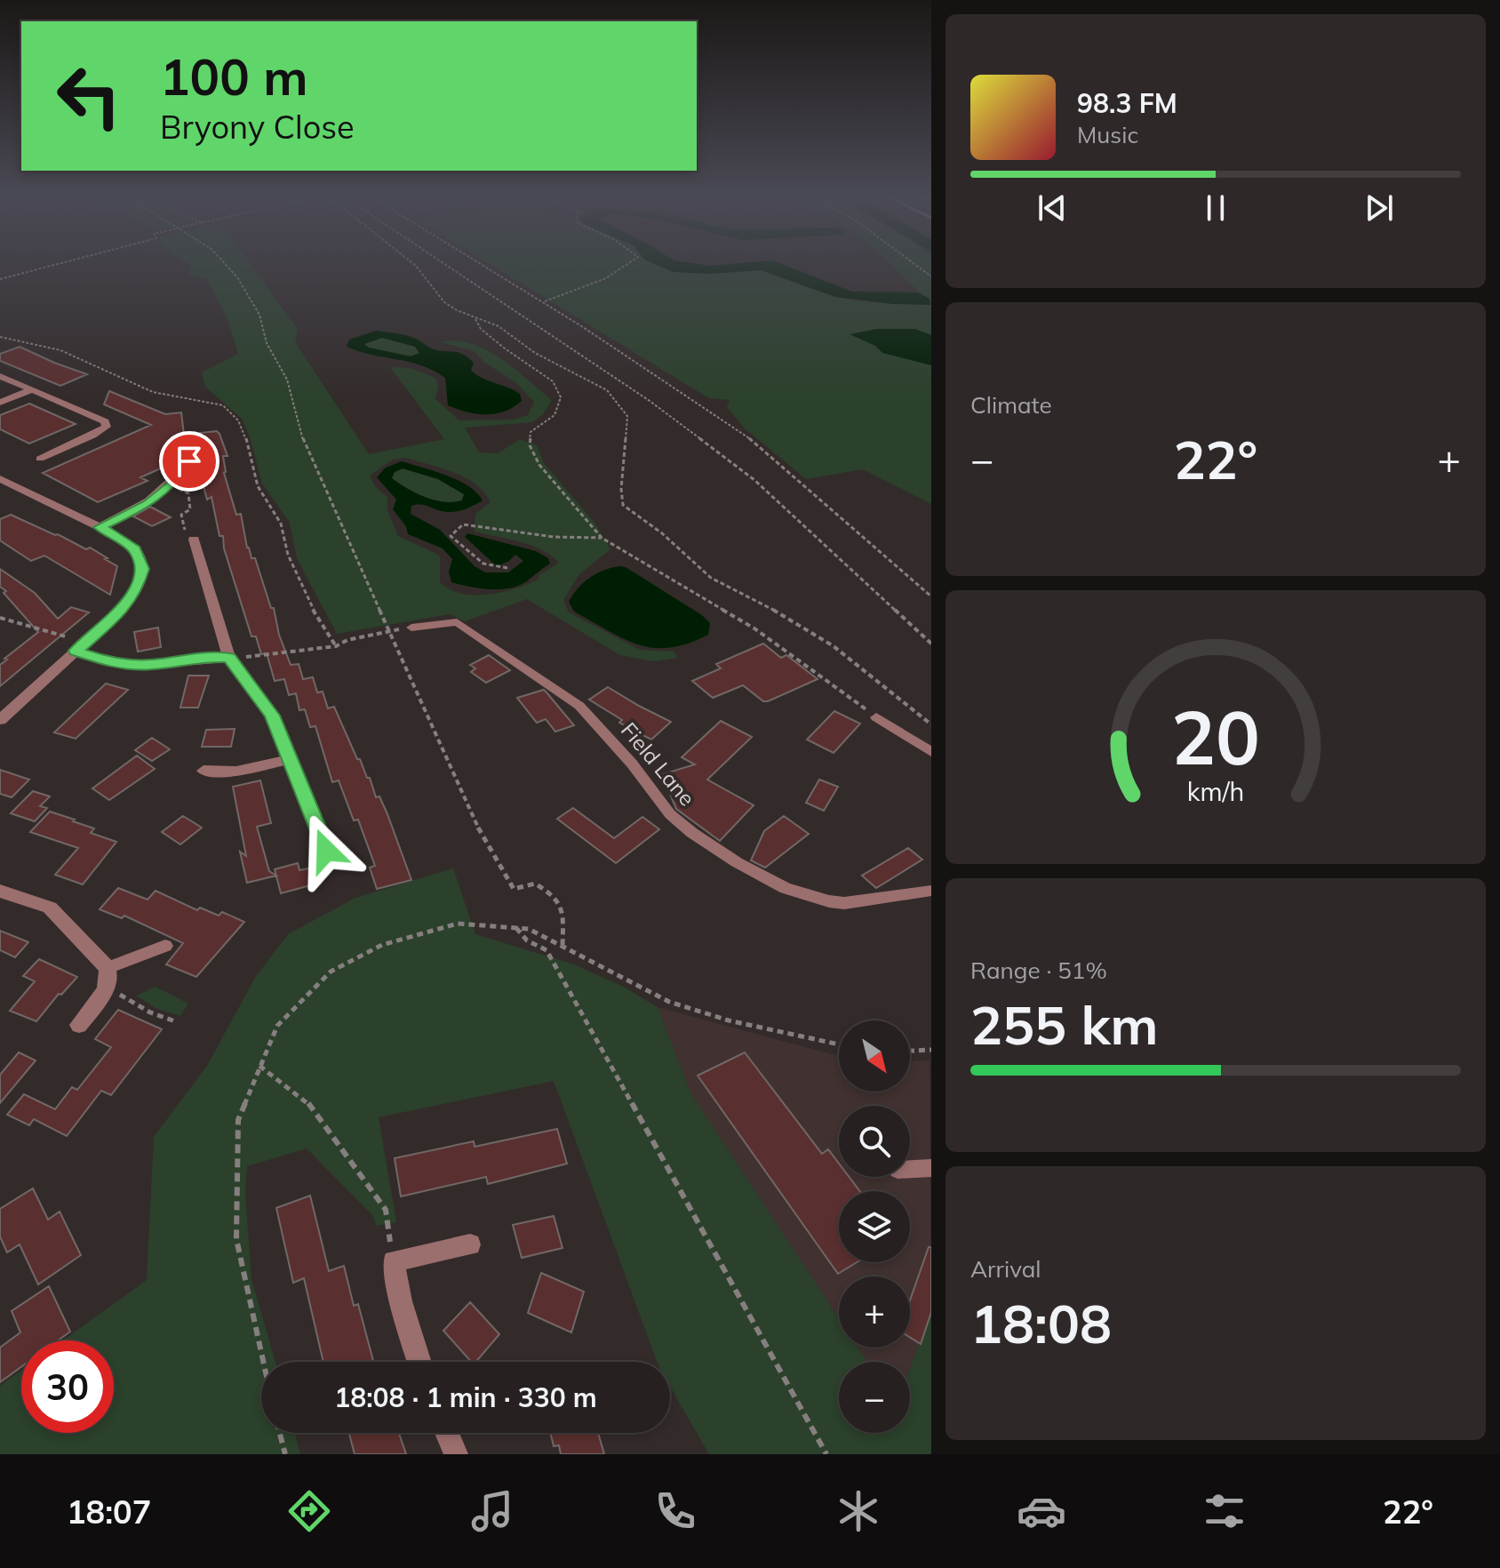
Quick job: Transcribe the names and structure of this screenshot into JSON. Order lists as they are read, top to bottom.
{
  "streets": {
    "lane": ["Field Lane"]
  },
  "north": "bottom right",
  "page": {
    "turn": ["100 m", "Bryony Close"],
    "song": ["98.3 FM", "Music"],
    "tile": [
      "Climate",
      ["Range · 51%", "255 km"],
      ["Arrival", "18:08"]
    ],
    "heat": ["−", "22°", "+"],
    "map_buttons": ["+", "−"],
    "limit": "30",
    "trip": "18:08 · 1 min · 330 m",
    "tabs": ["18:07", "22°"],
    "gauge": ["20", "km/h"]
  }
}
